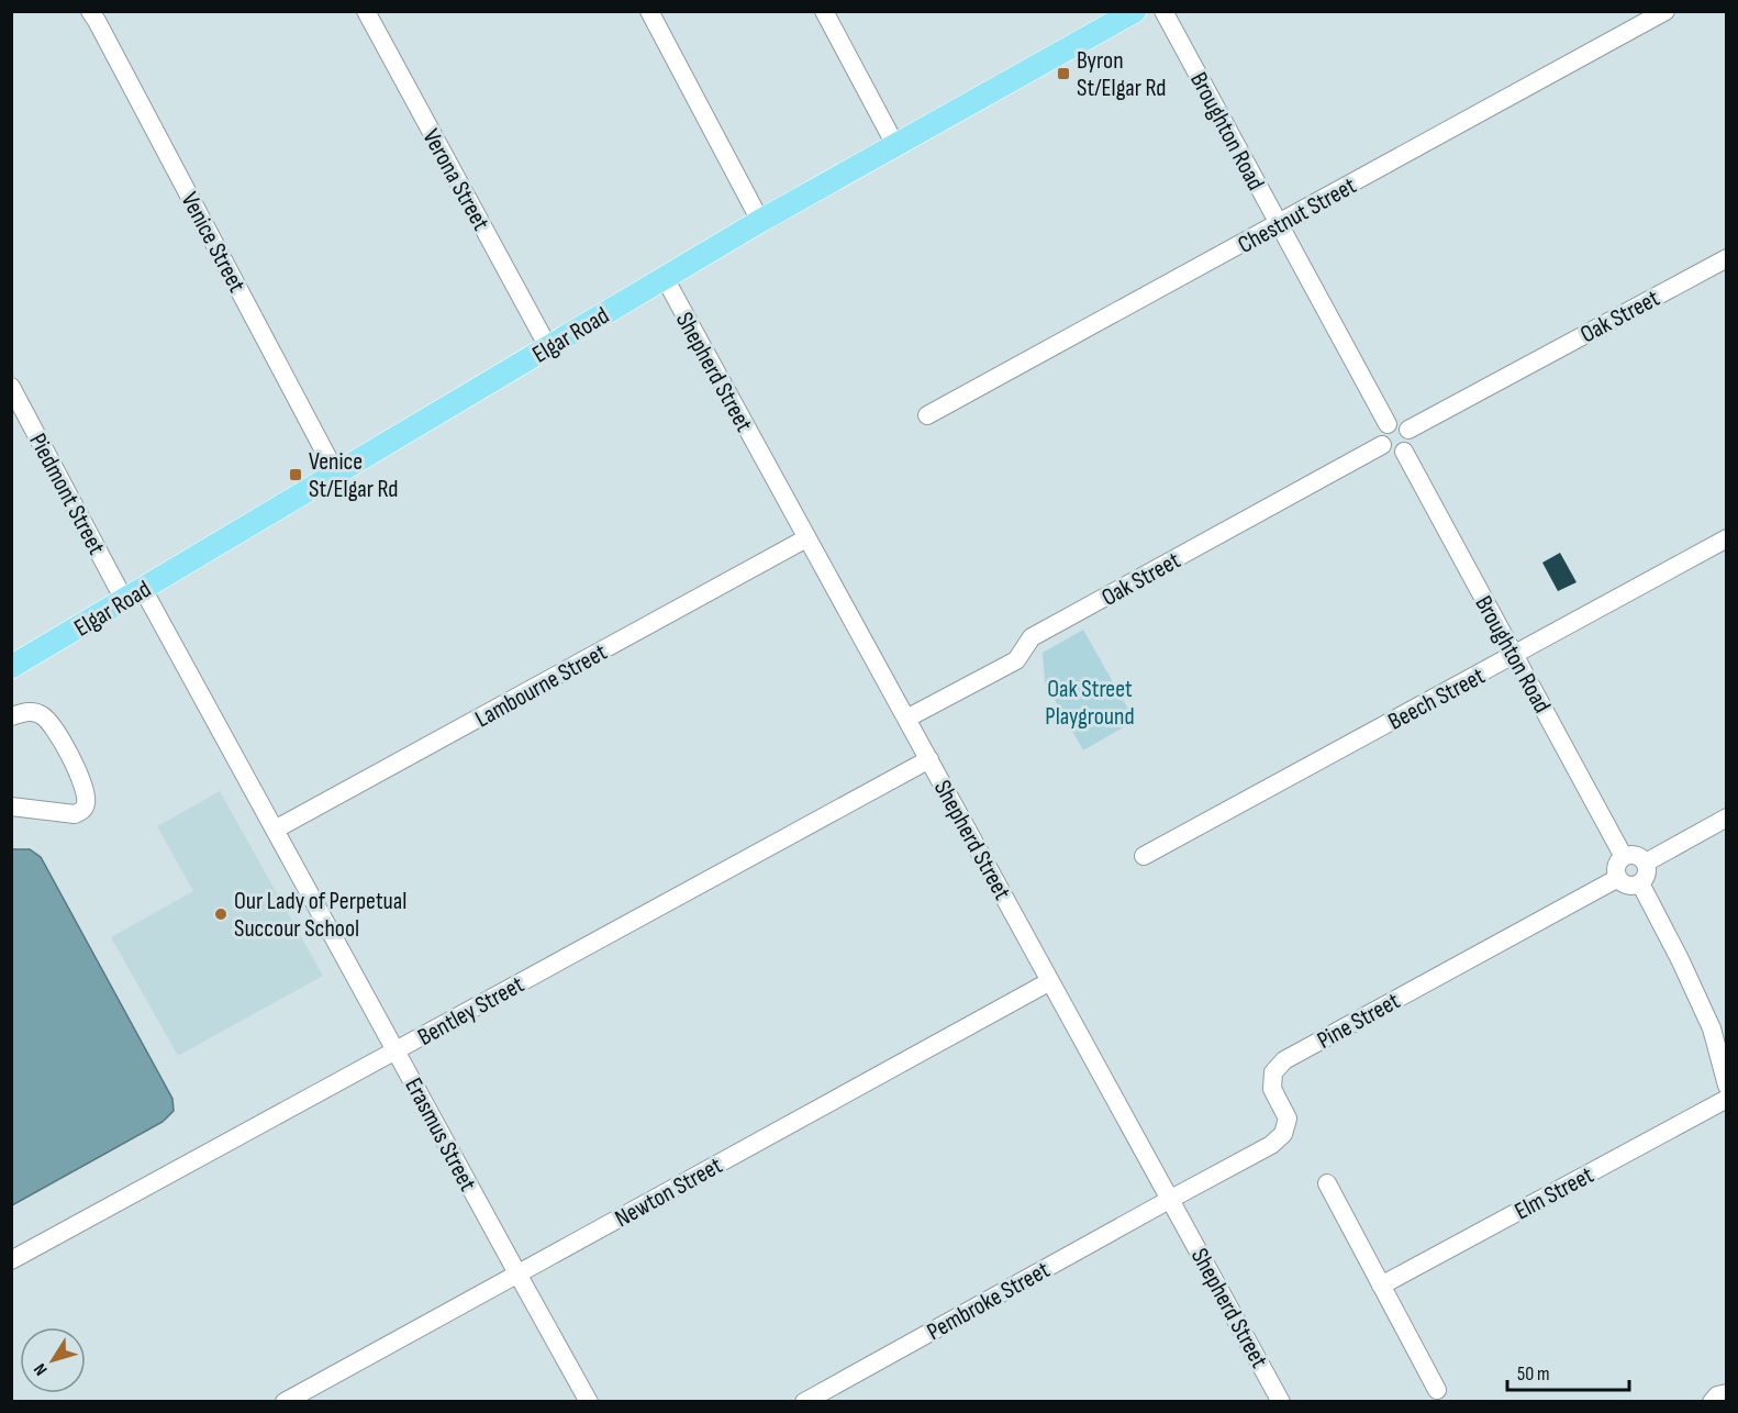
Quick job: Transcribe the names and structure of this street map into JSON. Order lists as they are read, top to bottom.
{
  "streets": {
    "main road": ["Elgar Road"],
    "street": [
      "Broughton Road",
      "Verona Street",
      "Chestnut Street",
      "Venice Street",
      "Oak Street",
      "Shepherd Street",
      "Piedmont Street",
      "Lambourne Street",
      "Beech Street",
      "Bentley Street",
      "Pine Street",
      "Erasmus Street",
      "Newton Street",
      "Elm Street",
      "Pembroke Street"
    ]
  },
  "crossings": [
    ["Broughton Road", "Chestnut Street"],
    ["Broughton Road", "Oak Street"],
    ["Broughton Road", "Beech Street"],
    ["Broughton Road", "Pine Street"],
    ["Verona Street", "Elgar Road"],
    ["Venice Street", "Elgar Road"],
    ["Oak Street", "Shepherd Street"],
    ["Elgar Road", "Shepherd Street"],
    ["Elgar Road", "Piedmont Street"],
    ["Elgar Road", "Erasmus Street"],
    ["Shepherd Street", "Lambourne Street"],
    ["Shepherd Street", "Bentley Street"],
    ["Shepherd Street", "Pine Street"],
    ["Shepherd Street", "Newton Street"],
    ["Shepherd Street", "Pembroke Street"],
    ["Piedmont Street", "Erasmus Street"],
    ["Lambourne Street", "Erasmus Street"],
    ["Bentley Street", "Erasmus Street"],
    ["Pine Street", "Pembroke Street"],
    ["Erasmus Street", "Newton Street"]
  ],
  "parks": ["Oak Street Playground"],
  "places": {
    "transit": ["Byron St/Elgar Rd", "Venice St/Elgar Rd"],
    "other": ["Our Lady of Perpetual Succour School"]
  },
  "scale_bar": "50 m",
  "north": "bottom left"
}
